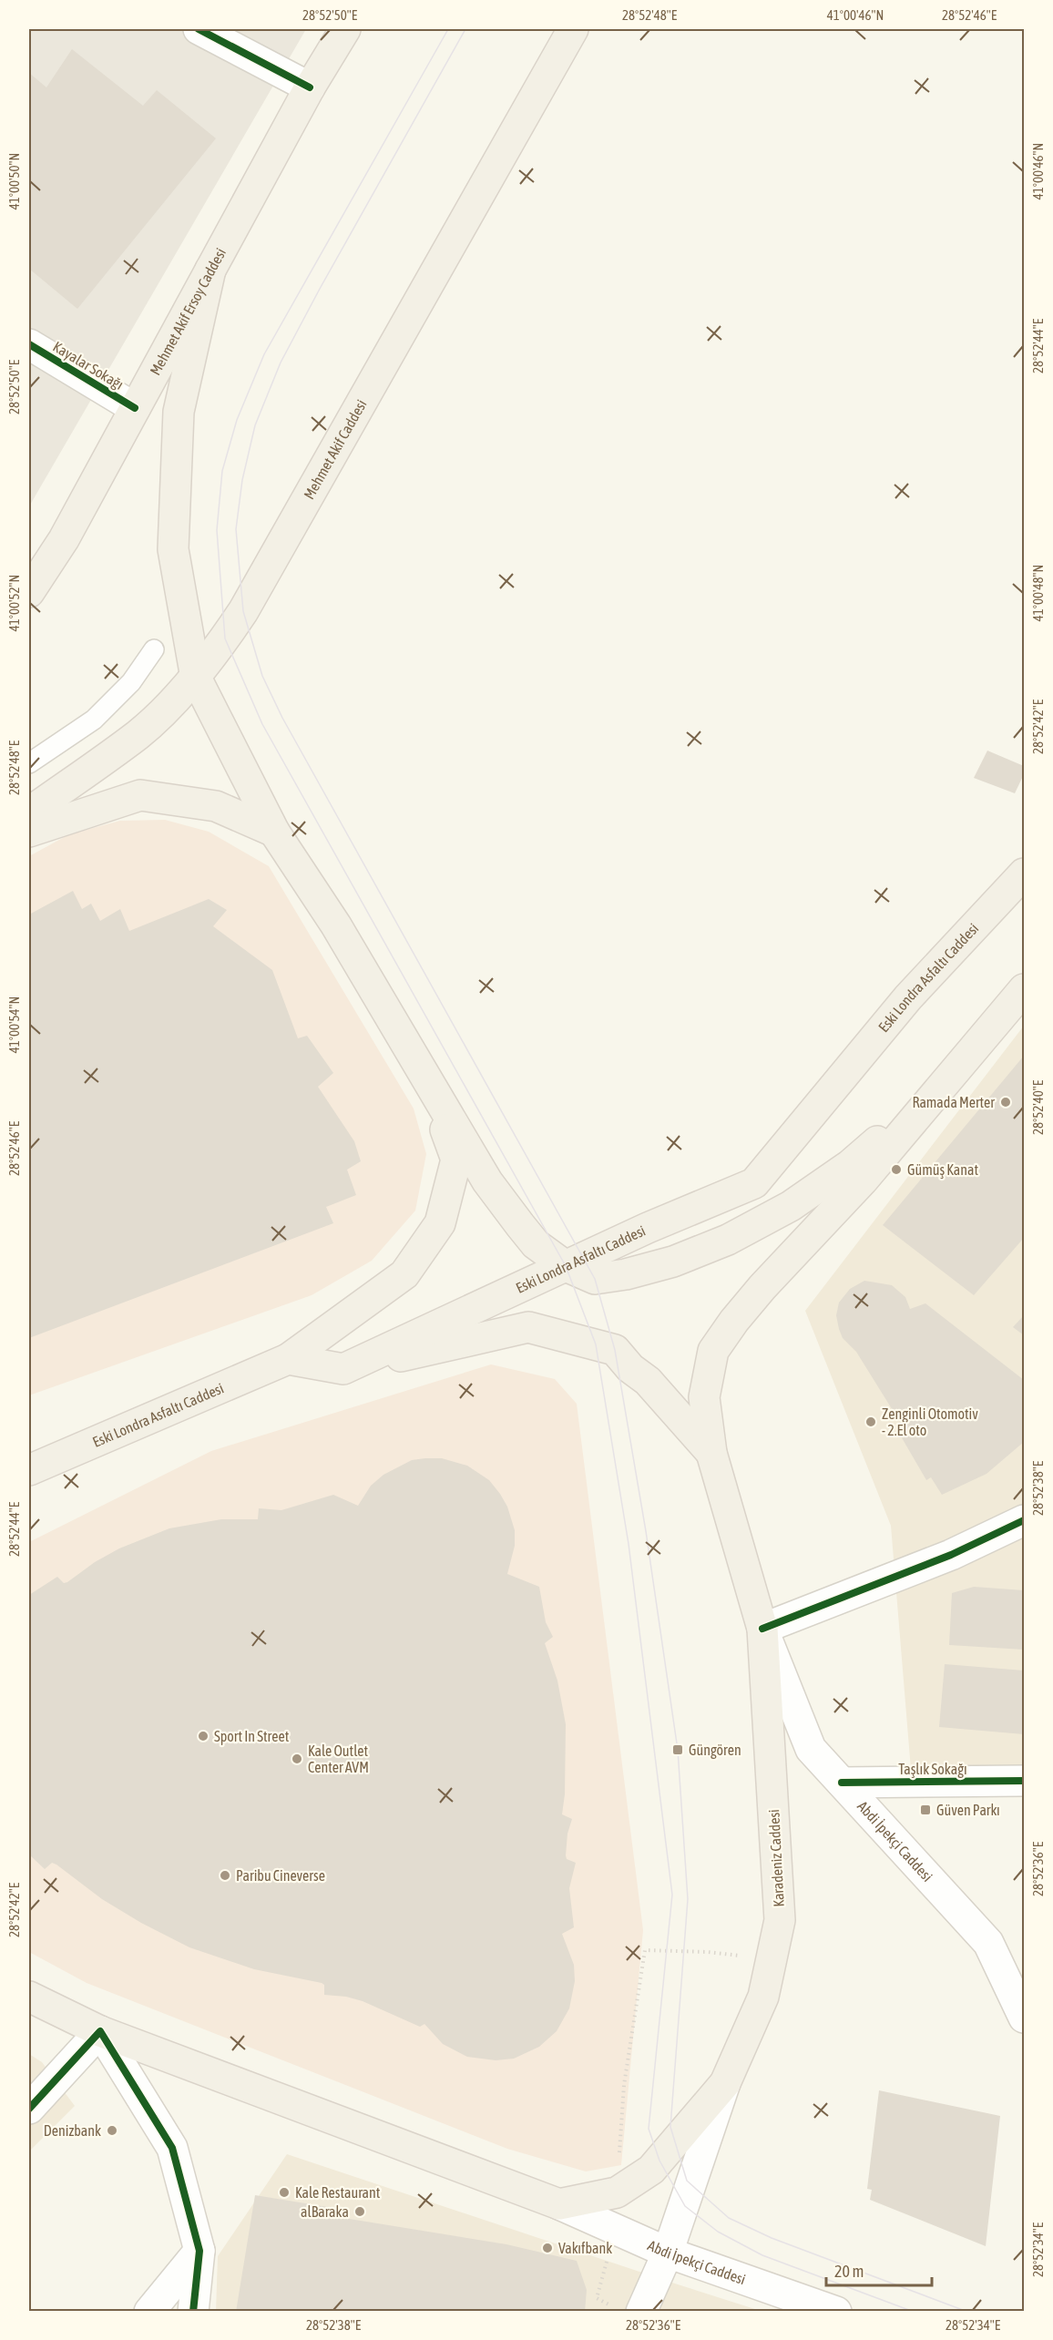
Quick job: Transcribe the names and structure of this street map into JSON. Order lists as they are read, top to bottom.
{
  "streets": {
    "main road": [
      "Mehmet Akif Ersoy Caddesi",
      "Mehmet Akif Caddesi",
      "Eski Londra Asfaltı Caddesi",
      "Karadeniz Caddesi"
    ],
    "street": ["Kayalar Sokağı", "Taşlık Sokağı", "Abdi İpekçi Caddesi"]
  },
  "crossings": [
    ["Mehmet Akif Ersoy Caddesi", "Kayalar Sokağı"],
    ["Taşlık Sokağı", "Abdi İpekçi Caddesi"],
    ["Abdi İpekçi Caddesi", "Karadeniz Caddesi"]
  ],
  "places": {
    "other": [
      "Ramada Merter",
      "Gümüş Kanat",
      "Zenginli Otomotiv - 2.El oto",
      "Sport In Street",
      "Kale Outlet Center AVM",
      "Paribu Cineverse",
      "Denizbank",
      "Kale Restaurant",
      "alBaraka",
      "Vakıfbank"
    ],
    "transit": ["Güngören", "Güven Parkı"]
  },
  "scale_bar": "20 m",
  "coordinates": [
    "28°52'50\"E",
    "28°52'48\"E",
    "41°00'46\"N",
    "28°52'46\"E",
    "41°00'50\"N",
    "28°52'44\"E",
    "41°00'48\"N",
    "41°00'52\"N",
    "28°52'42\"E",
    "41°00'54\"N",
    "28°52'40\"E",
    "28°52'38\"E",
    "28°52'36\"E",
    "28°52'34\"E"
  ]
}
